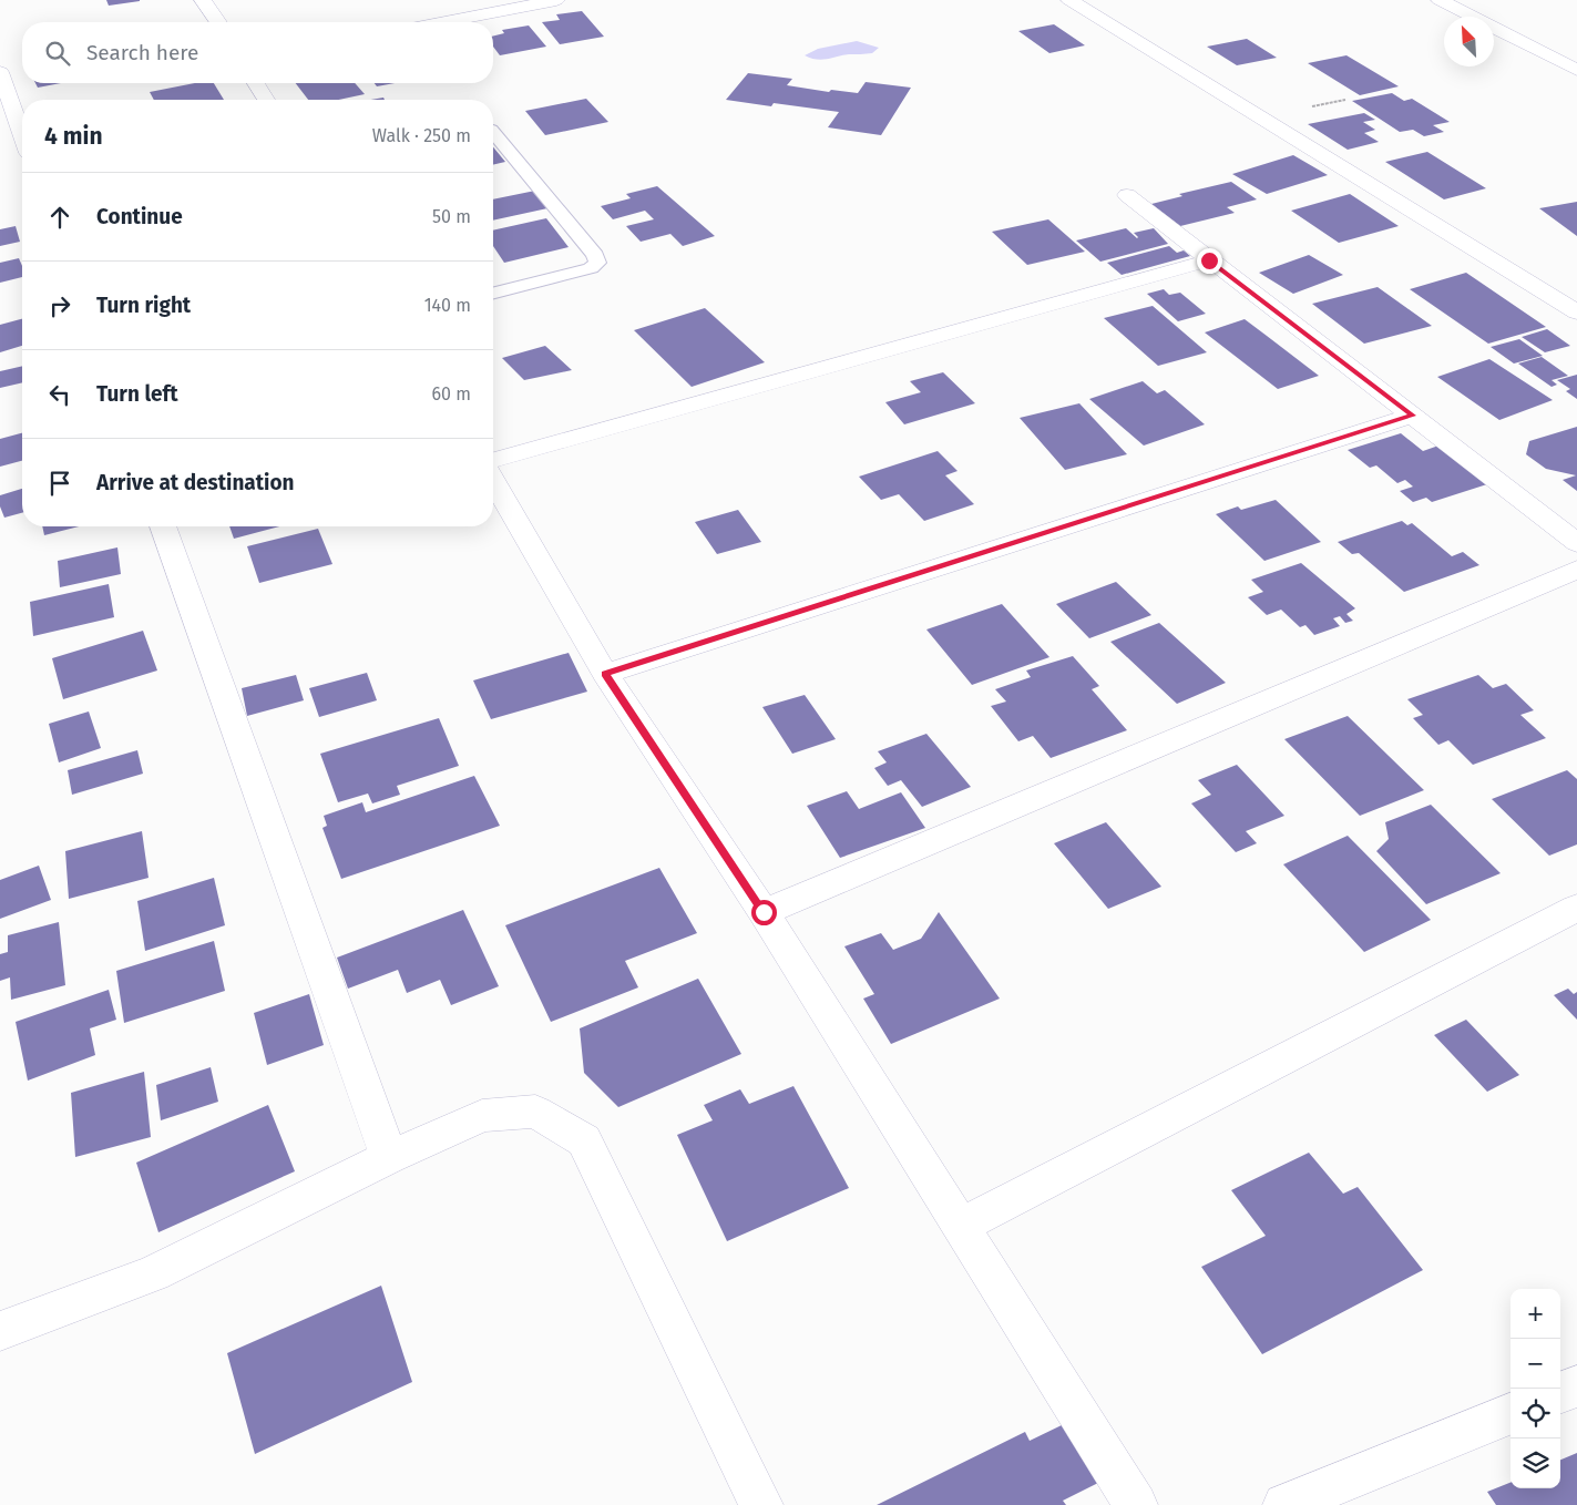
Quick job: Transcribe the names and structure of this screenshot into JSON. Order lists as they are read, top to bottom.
{
  "north": "top left",
  "page": {
    "search": "Search here",
    "heading": ["4 min", "Walk · 250 m"],
    "list": [
      ["Continue", "50 m"],
      ["Turn right", "140 m"],
      ["Turn left", "60 m"],
      "Arrive at destination"
    ],
    "map_buttons": ["+", "−"]
  }
}
